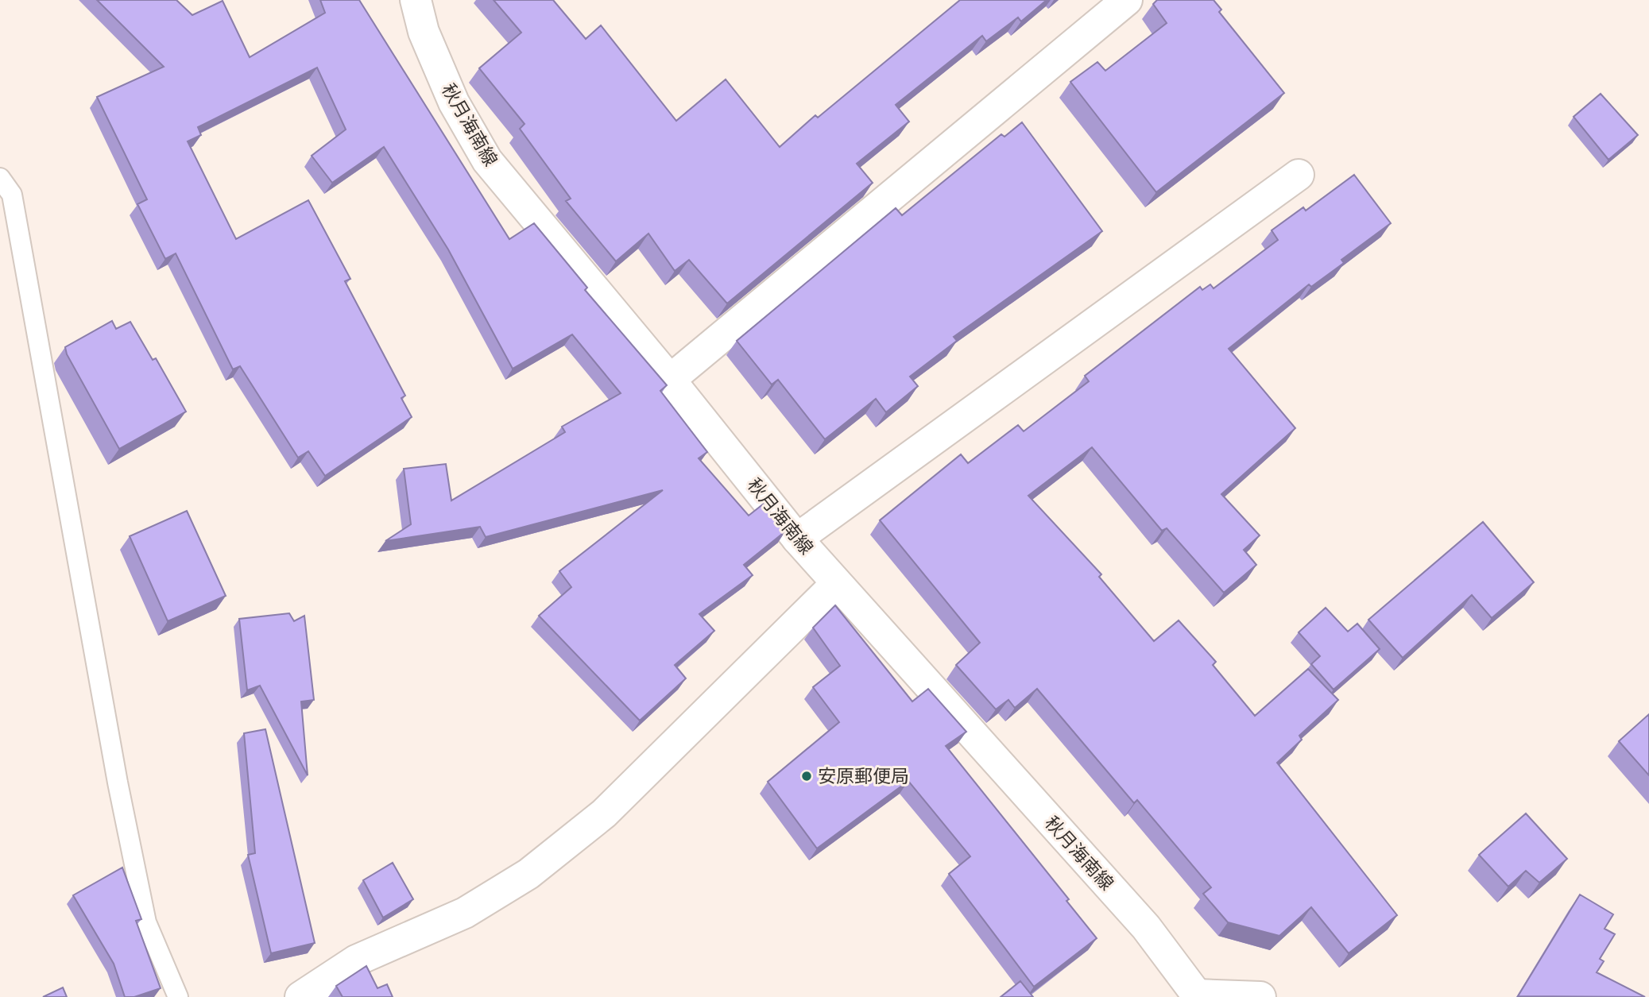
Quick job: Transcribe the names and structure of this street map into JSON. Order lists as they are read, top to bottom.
{
  "streets": {
    "street": ["秋月海南線"]
  },
  "places": ["安原郵便局"]
}
